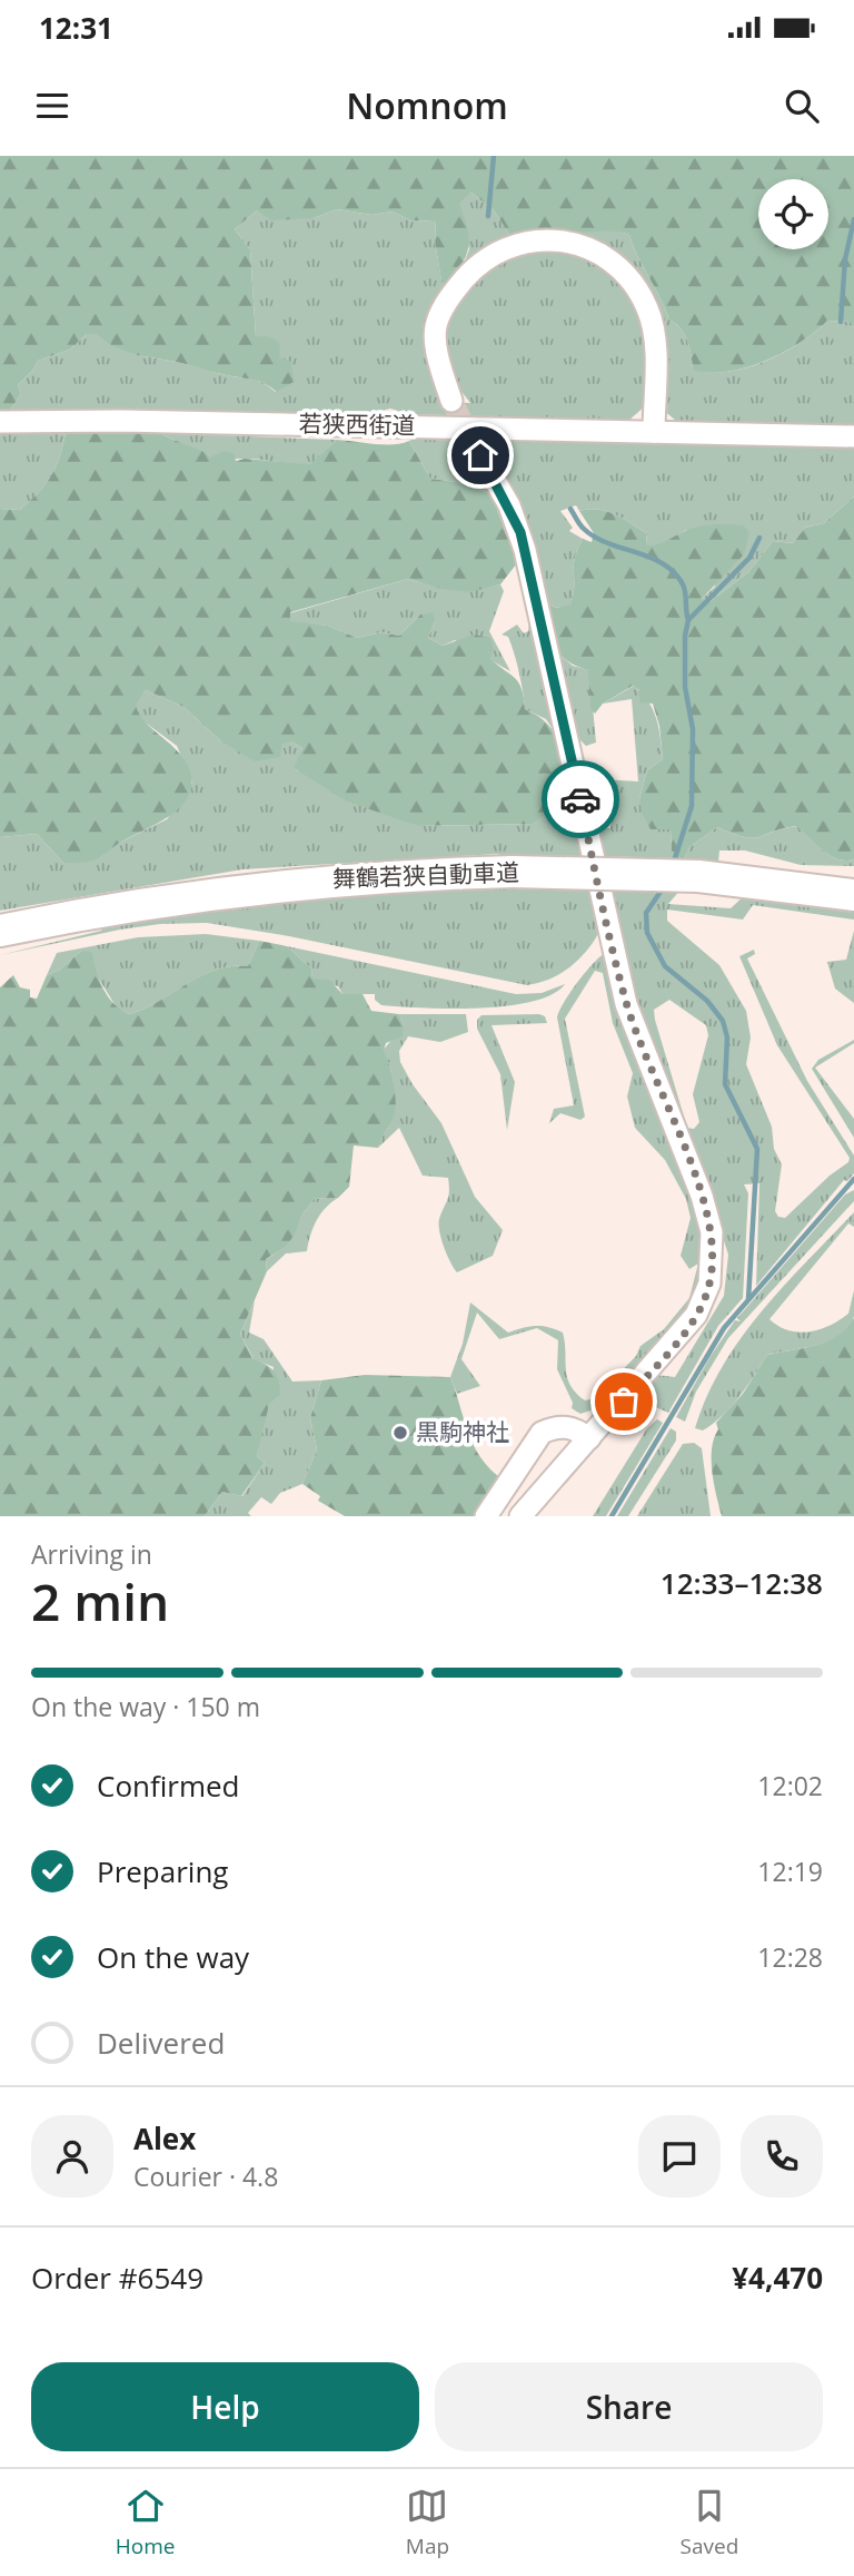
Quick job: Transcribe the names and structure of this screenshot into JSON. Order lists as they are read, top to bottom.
{
  "streets": {
    "highway": ["舞鶴若狭自動車道"],
    "street": ["若狭西街道"]
  },
  "places": ["黒駒神社"],
  "page": {
    "status": "12:31",
    "header": "Nomnom",
    "heading": ["2 min", "Arriving in", "12:33–12:38"],
    "panel": [
      "Alex",
      "Courier · 4.8",
      "Order #6549",
      "¥4,470"
    ],
    "bar": "On the way · 150 m",
    "list": [
      ["Confirmed", "12:02"],
      ["Preparing", "12:19"],
      ["On the way", "12:28"],
      "Delivered"
    ],
    "buttons": ["Help", "Share"],
    "tabs": ["Home", "Map", "Saved"]
  }
}
